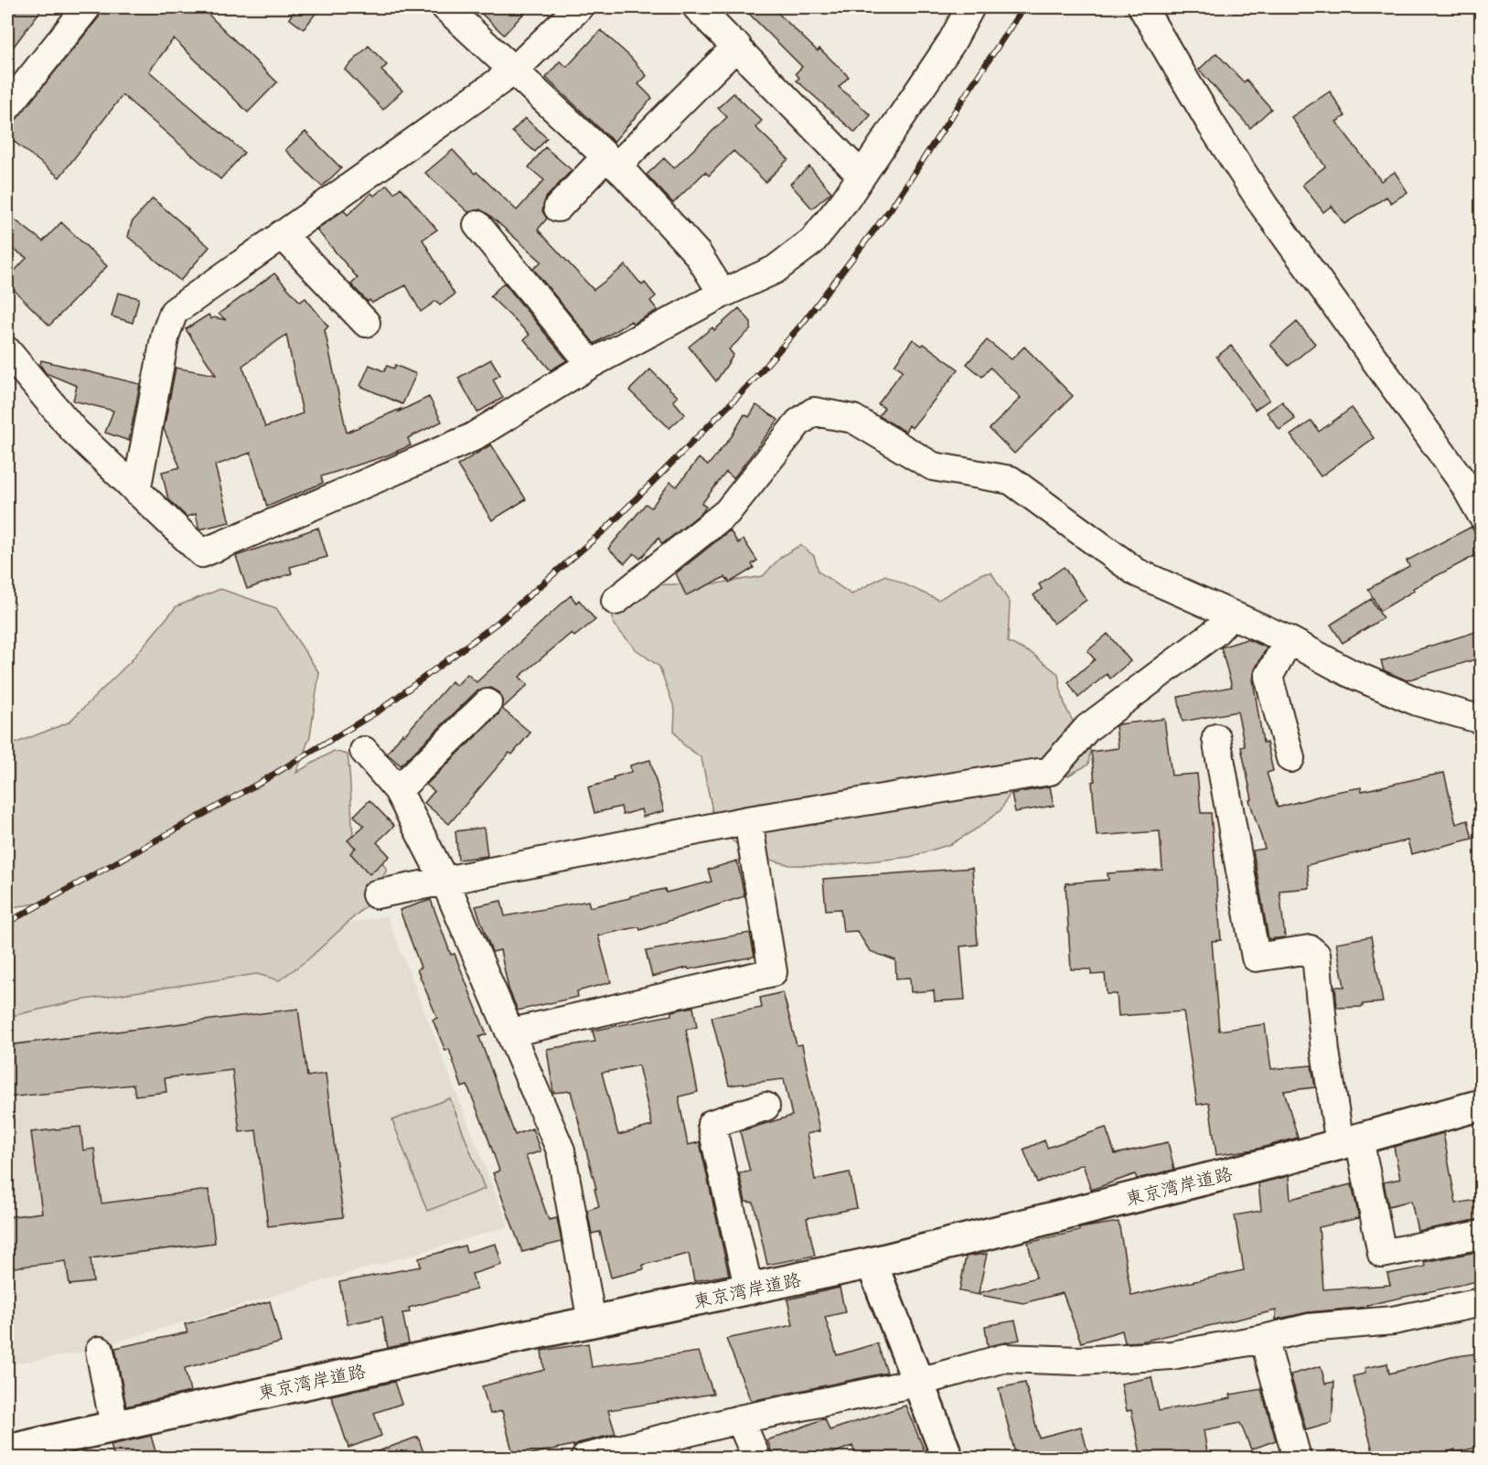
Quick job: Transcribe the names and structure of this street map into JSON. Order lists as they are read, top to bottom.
{
  "streets": {
    "main road": ["東京湾岸道路"]
  }
}
